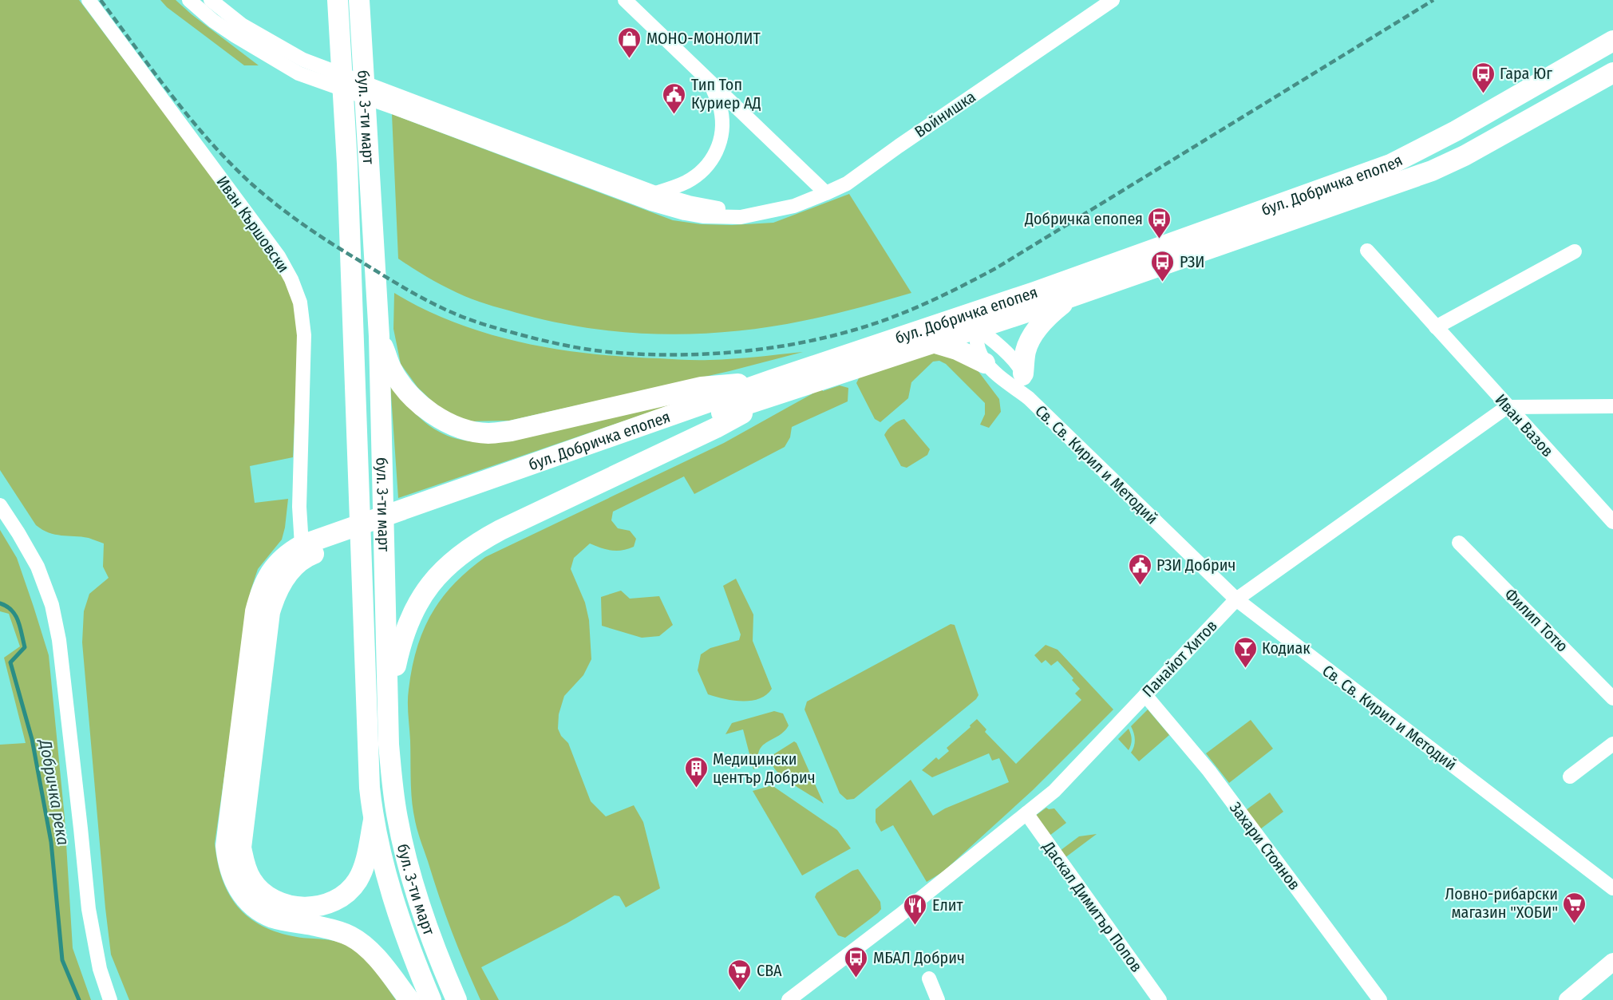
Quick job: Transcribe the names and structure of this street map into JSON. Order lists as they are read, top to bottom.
{
  "streets": {
    "main road": ["бул. 3-ти март", "бул. Добричка епопея"],
    "street": [
      "Войнишка",
      "Иван Кършовски",
      "Иван Вазов",
      "Св. Св. Кирил и Методий",
      "Филип Тотю",
      "Панайот Хитов",
      "Захари Стоянов",
      "Даскал Димитър Попов"
    ]
  },
  "crossings": [
    ["бул. Добричка епопея", "Иван Кършовски"],
    ["Иван Вазов", "Панайот Хитов"],
    ["Св. Св. Кирил и Методий", "Панайот Хитов"],
    ["Панайот Хитов", "Захари Стоянов"],
    ["Панайот Хитов", "Даскал Димитър Попов"]
  ],
  "water": ["Добричка река"],
  "places": {
    "shop": ["МОНО-МОНОЛИТ"],
    "bus stop": [
      "Гара Юг",
      "Добричка епопея",
      "РЗИ",
      "МБАЛ Добрич"
    ],
    "public building": ["Тип Топ Куриер АД", "РЗИ Добрич"],
    "bar": ["Кодиак"],
    "building": ["Медицински център Добрич"],
    "supermarket": ["Ловно-рибарски магазин \"ХОБИ\"", "CBA"],
    "restaurant": ["Елит"]
  }
}
